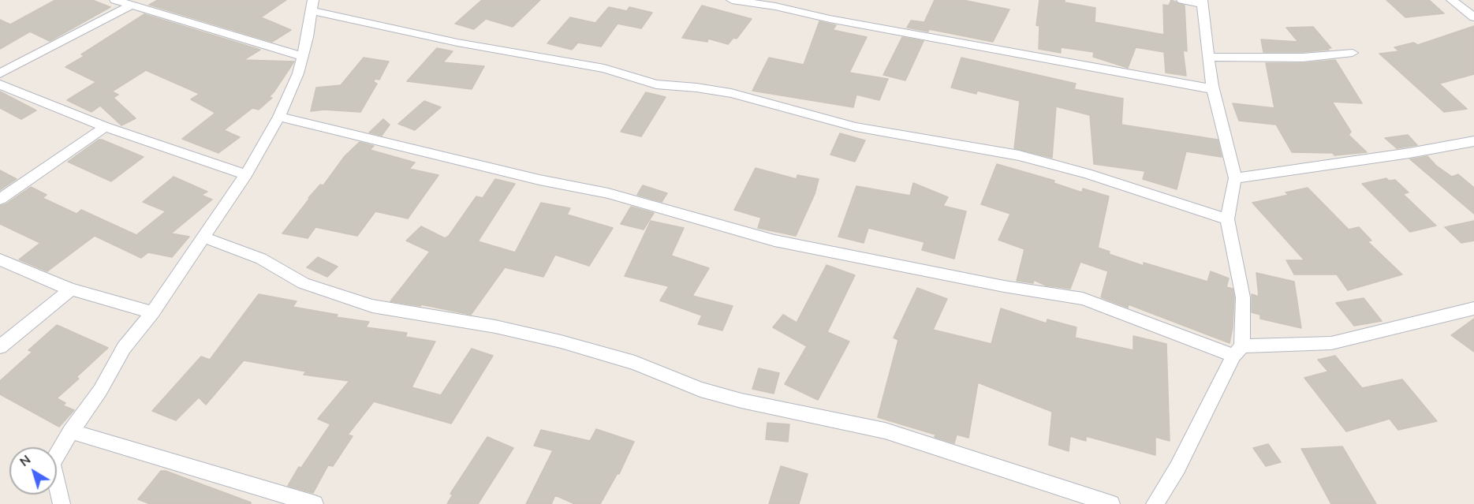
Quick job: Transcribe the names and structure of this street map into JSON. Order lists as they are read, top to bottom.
{
  "north": "top left"
}
